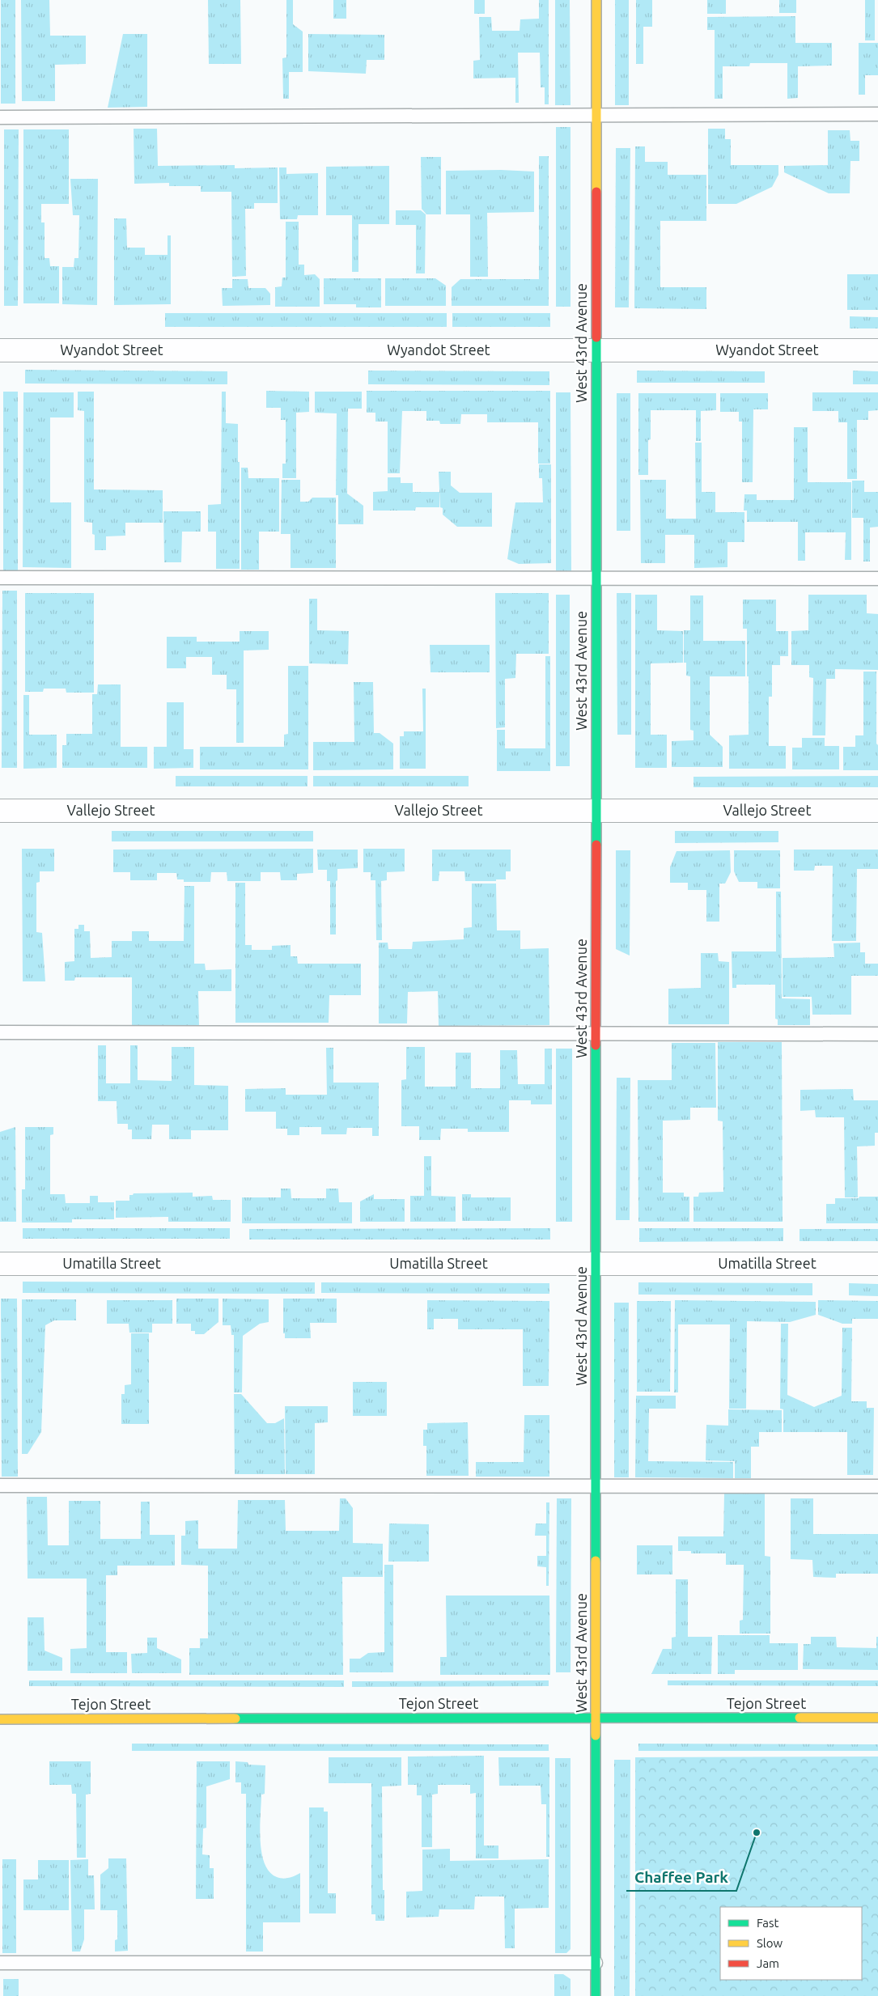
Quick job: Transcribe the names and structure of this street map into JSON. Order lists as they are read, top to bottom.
{
  "streets": {
    "street": [
      "West 43rd Avenue",
      "Wyandot Street",
      "Vallejo Street",
      "Umatilla Street",
      "Tejon Street"
    ]
  },
  "crossings": [
    ["West 43rd Avenue", "Wyandot Street"],
    ["West 43rd Avenue", "Vallejo Street"],
    ["West 43rd Avenue", "Umatilla Street"],
    ["West 43rd Avenue", "Tejon Street"]
  ],
  "places": ["Chaffee Park"],
  "legend": ["Fast", "Slow", "Jam"]
}
